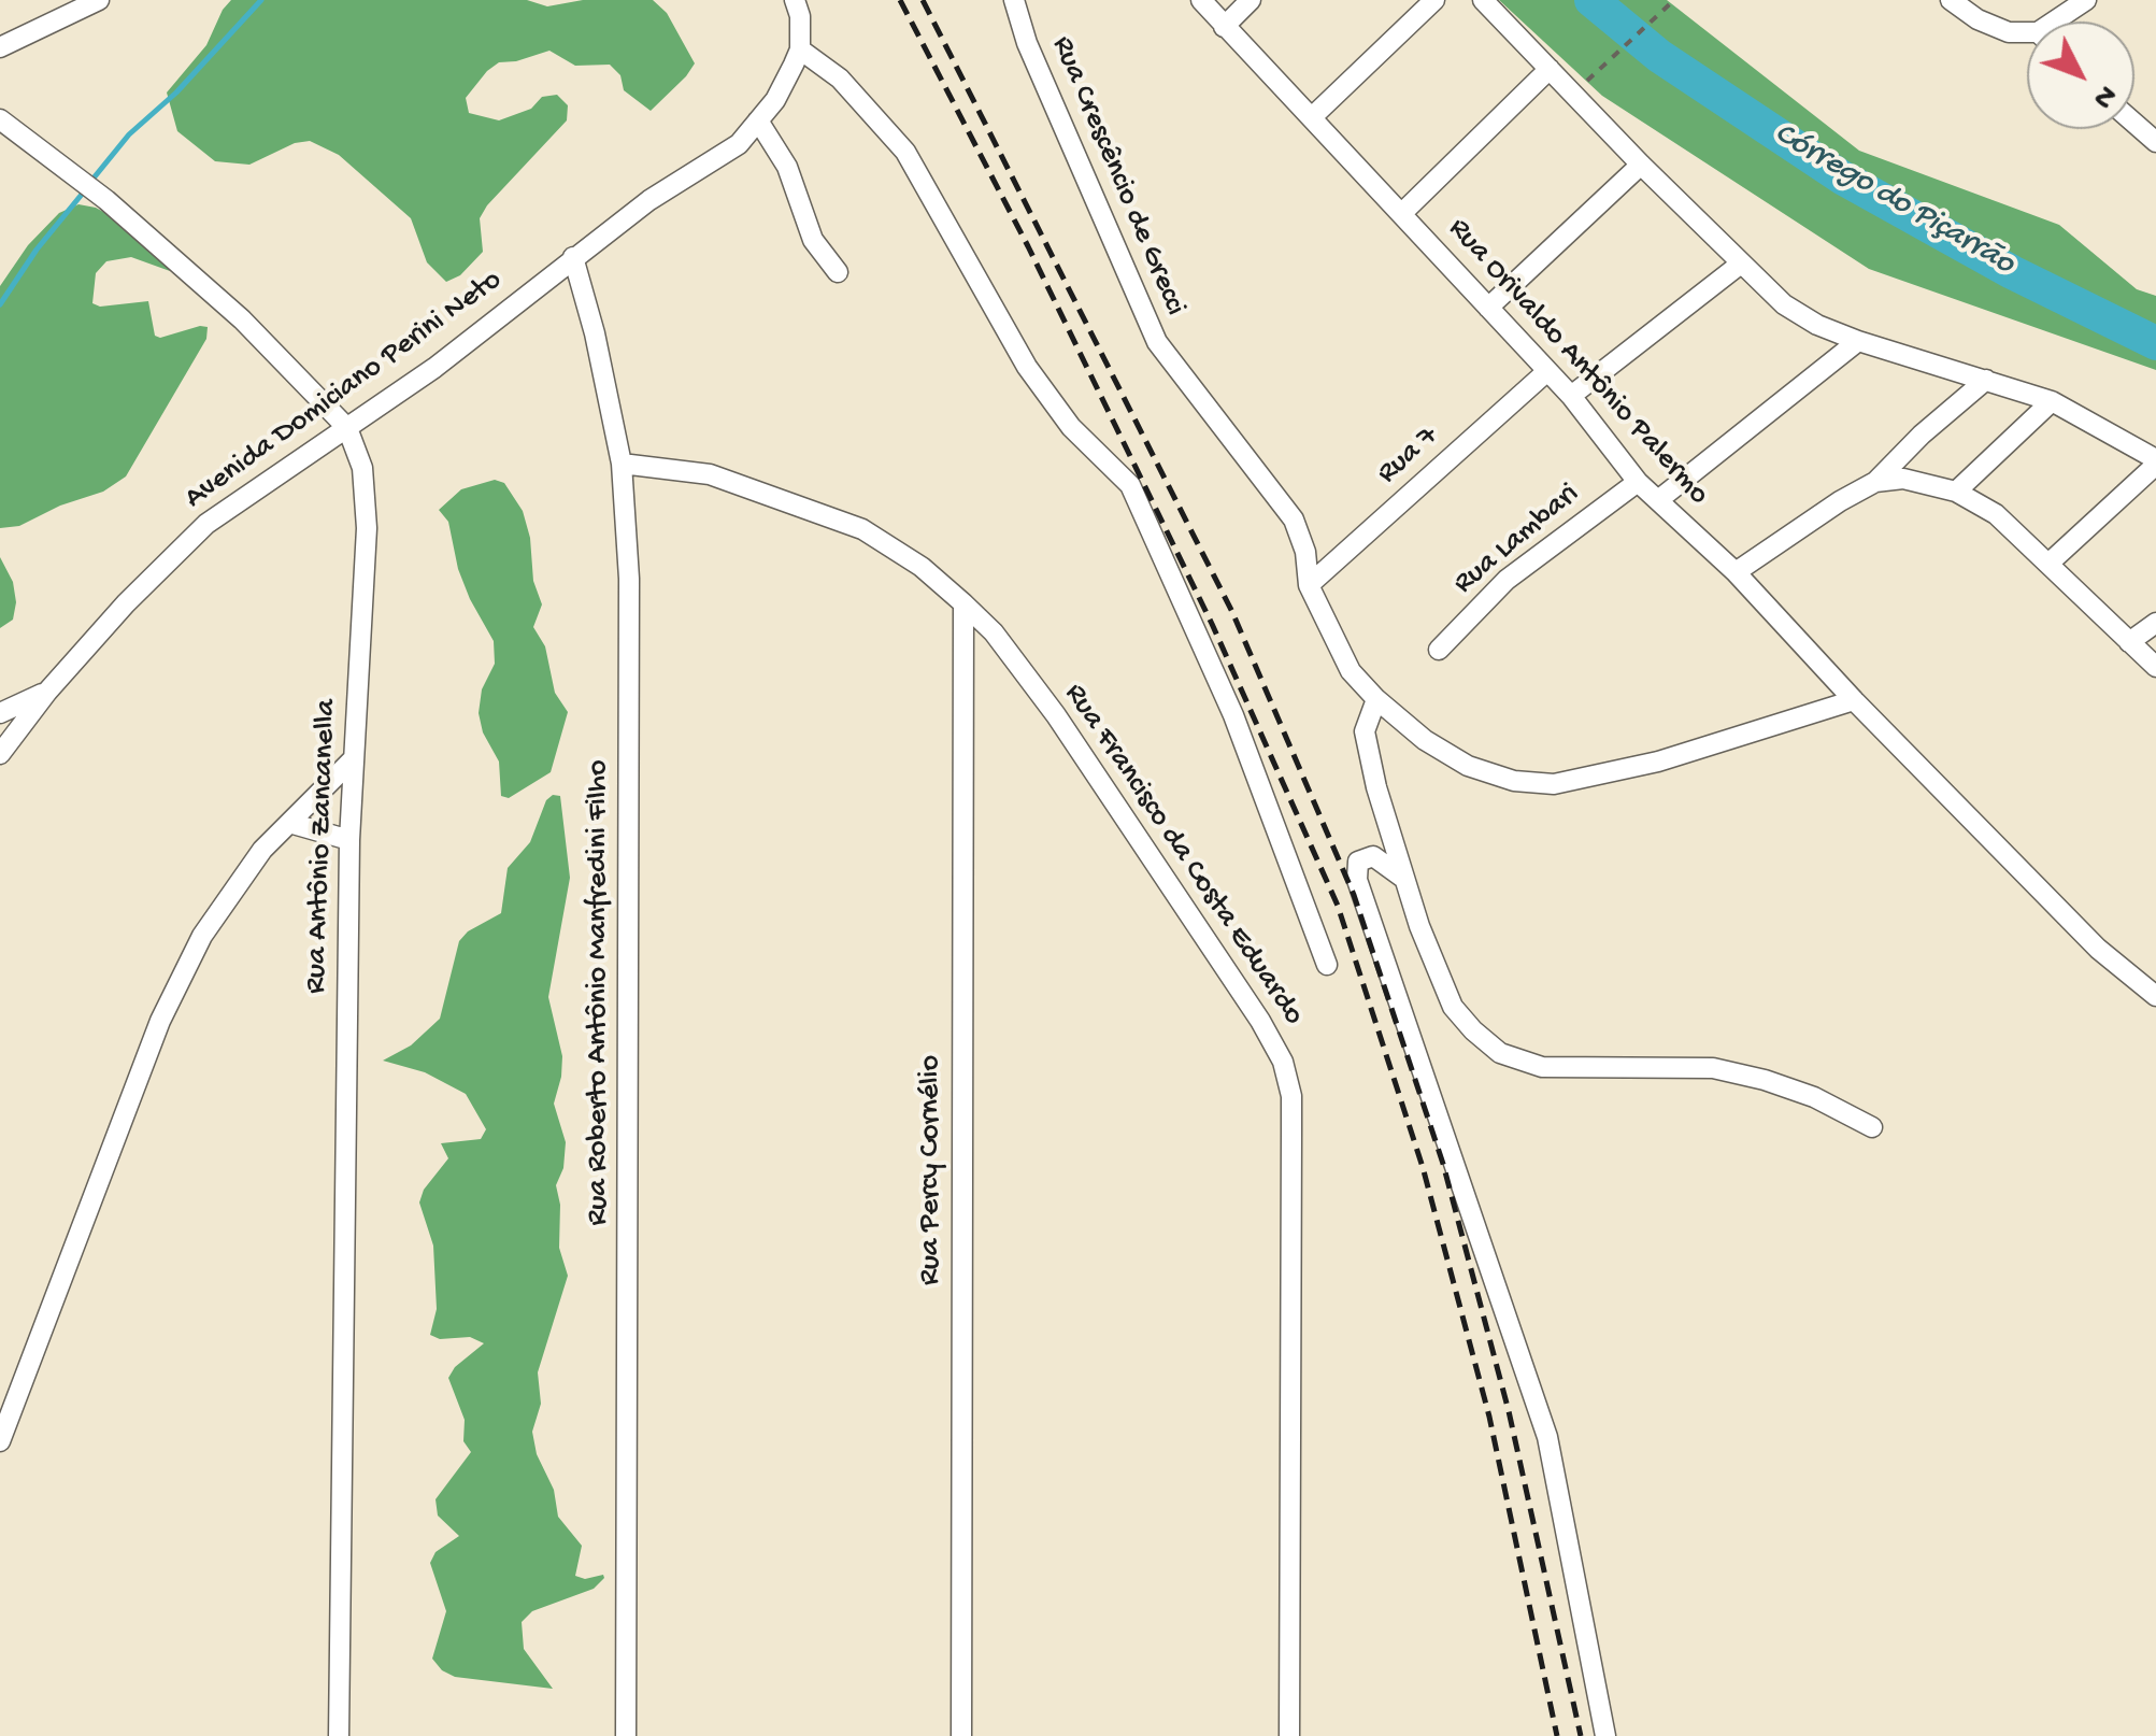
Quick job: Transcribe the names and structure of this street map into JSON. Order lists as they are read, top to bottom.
{
  "streets": {
    "street": [
      "Rua Crescêncio de Grecci",
      "Rua Orivaldo Antônio Palermo",
      "Avenida Domiciano Perini Neto",
      "Rua 7",
      "Rua Lambari",
      "Rua Antônio Zancanella",
      "Rua Francisco da Costa Eduardo",
      "Rua Roberto Antônio Manfredini Filho",
      "Rua Percy Cornélio"
    ]
  },
  "crossings": [
    ["Rua Crescêncio de Grecci", "Rua Orivaldo Antônio Palermo"],
    ["Rua Crescêncio de Grecci", "Rua 7"],
    ["Rua Orivaldo Antônio Palermo", "Rua 7"],
    ["Rua Orivaldo Antônio Palermo", "Rua Lambari"],
    ["Avenida Domiciano Perini Neto", "Rua Antônio Zancanella"],
    ["Avenida Domiciano Perini Neto", "Rua Roberto Antônio Manfredini Filho"],
    ["Rua Francisco da Costa Eduardo", "Rua Roberto Antônio Manfredini Filho"],
    ["Rua Francisco da Costa Eduardo", "Rua Percy Cornélio"]
  ],
  "water": ["Córrego do Piçarrão"],
  "north": "bottom right"
}
